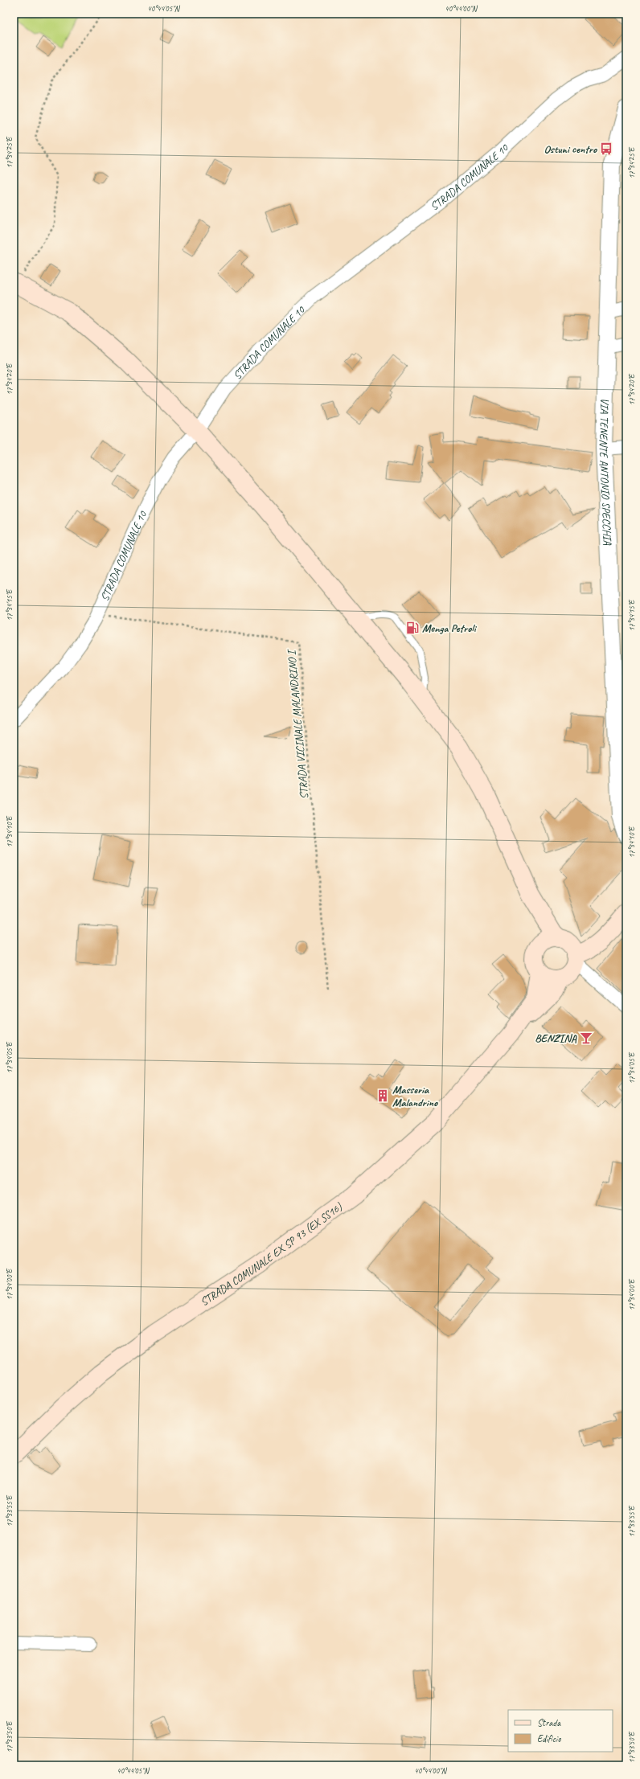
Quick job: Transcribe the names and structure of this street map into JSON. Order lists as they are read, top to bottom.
{
  "streets": {
    "main road": ["STRADA COMUNALE EX SP 93 (EX SS16)"],
    "street": ["STRADA COMUNALE 10", "VIA TENENTE ANTONIO SPECCHIA"],
    "path": ["STRADA VICINALE MALANDRINO I"]
  },
  "crossings": [
    ["STRADA COMUNALE 10", "STRADA VICINALE MALANDRINO I"]
  ],
  "places": {
    "bus stop": ["Ostuni centro"],
    "fuel station": ["Menga Petroli"],
    "bar": ["BENZINA"],
    "building": ["Masseria Malandrino"]
  },
  "legend": ["Strada", "Edificio"],
  "coordinates": [
    "40°44'05\"N",
    "40°44'00\"N",
    "17°34'25\"E",
    "17°34'20\"E",
    "17°34'15\"E",
    "17°34'10\"E",
    "17°34'05\"E",
    "17°34'00\"E",
    "17°33'55\"E",
    "17°33'50\"E"
  ]
}
